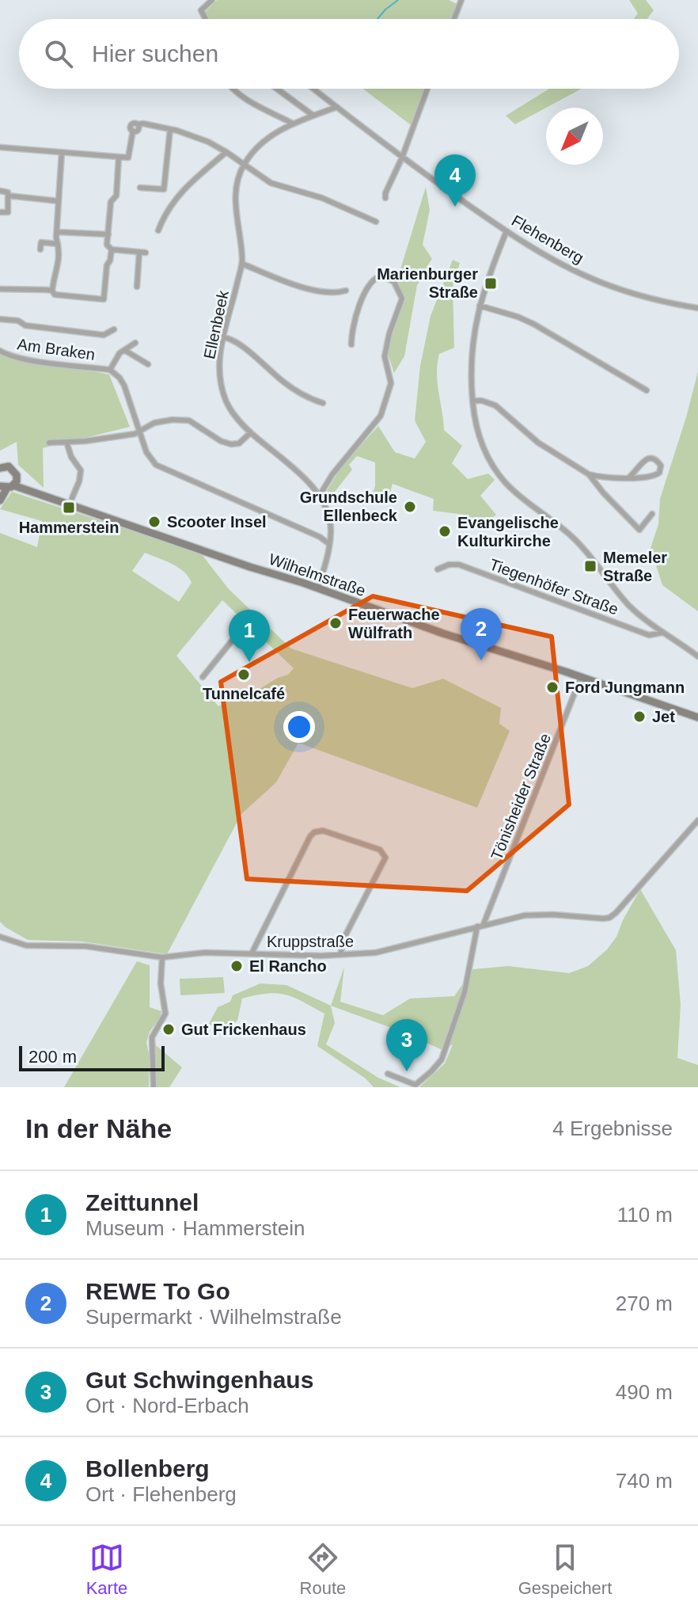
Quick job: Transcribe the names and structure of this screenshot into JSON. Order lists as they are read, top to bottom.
{
  "streets": {
    "main road": ["Wilhelmstraße"],
    "street": [
      "Flehenberg",
      "Ellenbeek",
      "Am Braken",
      "Tiegenhöfer Straße",
      "Tönisheider Straße",
      "Kruppstraße"
    ]
  },
  "crossings": [
    ["Ellenbeek", "Am Braken"],
    ["Ellenbeek", "Wilhelmstraße"],
    ["Wilhelmstraße", "Tönisheider Straße"],
    ["Tönisheider Straße", "Kruppstraße"]
  ],
  "places": {
    "transit": ["Marienburger Straße", "Hammerstein", "Memeler Straße"],
    "other": [
      "Grundschule Ellenbeck",
      "Scooter Insel",
      "Evangelische Kulturkirche",
      "Feuerwache Wülfrath",
      "Tunnelcafé",
      "Ford Jungmann",
      "Jet",
      "El Rancho",
      "Gut Frickenhaus"
    ]
  },
  "scale_bar": "200 m",
  "north": "bottom left",
  "page": {
    "search": "Hier suchen",
    "pins": [
      "4",
      "2",
      "1",
      "3"
    ],
    "scale": "200 m",
    "heading": ["In der Nähe", "4 Ergebnisse"],
    "list": [
      {
        "mark": "1",
        "name": "Zeittunnel",
        "note": "Museum · Hammerstein",
        "value": "110 m"
      },
      {
        "mark": "2",
        "name": "REWE To Go",
        "note": "Supermarkt · Wilhelmstraße",
        "value": "270 m"
      },
      {
        "mark": "3",
        "name": "Gut Schwingenhaus",
        "note": "Ort · Nord-Erbach",
        "value": "490 m"
      },
      {
        "mark": "4",
        "name": "Bollenberg",
        "note": "Ort · Flehenberg",
        "value": "740 m"
      }
    ],
    "nav": ["Karte", "Route", "Gespeichert"]
  }
}
